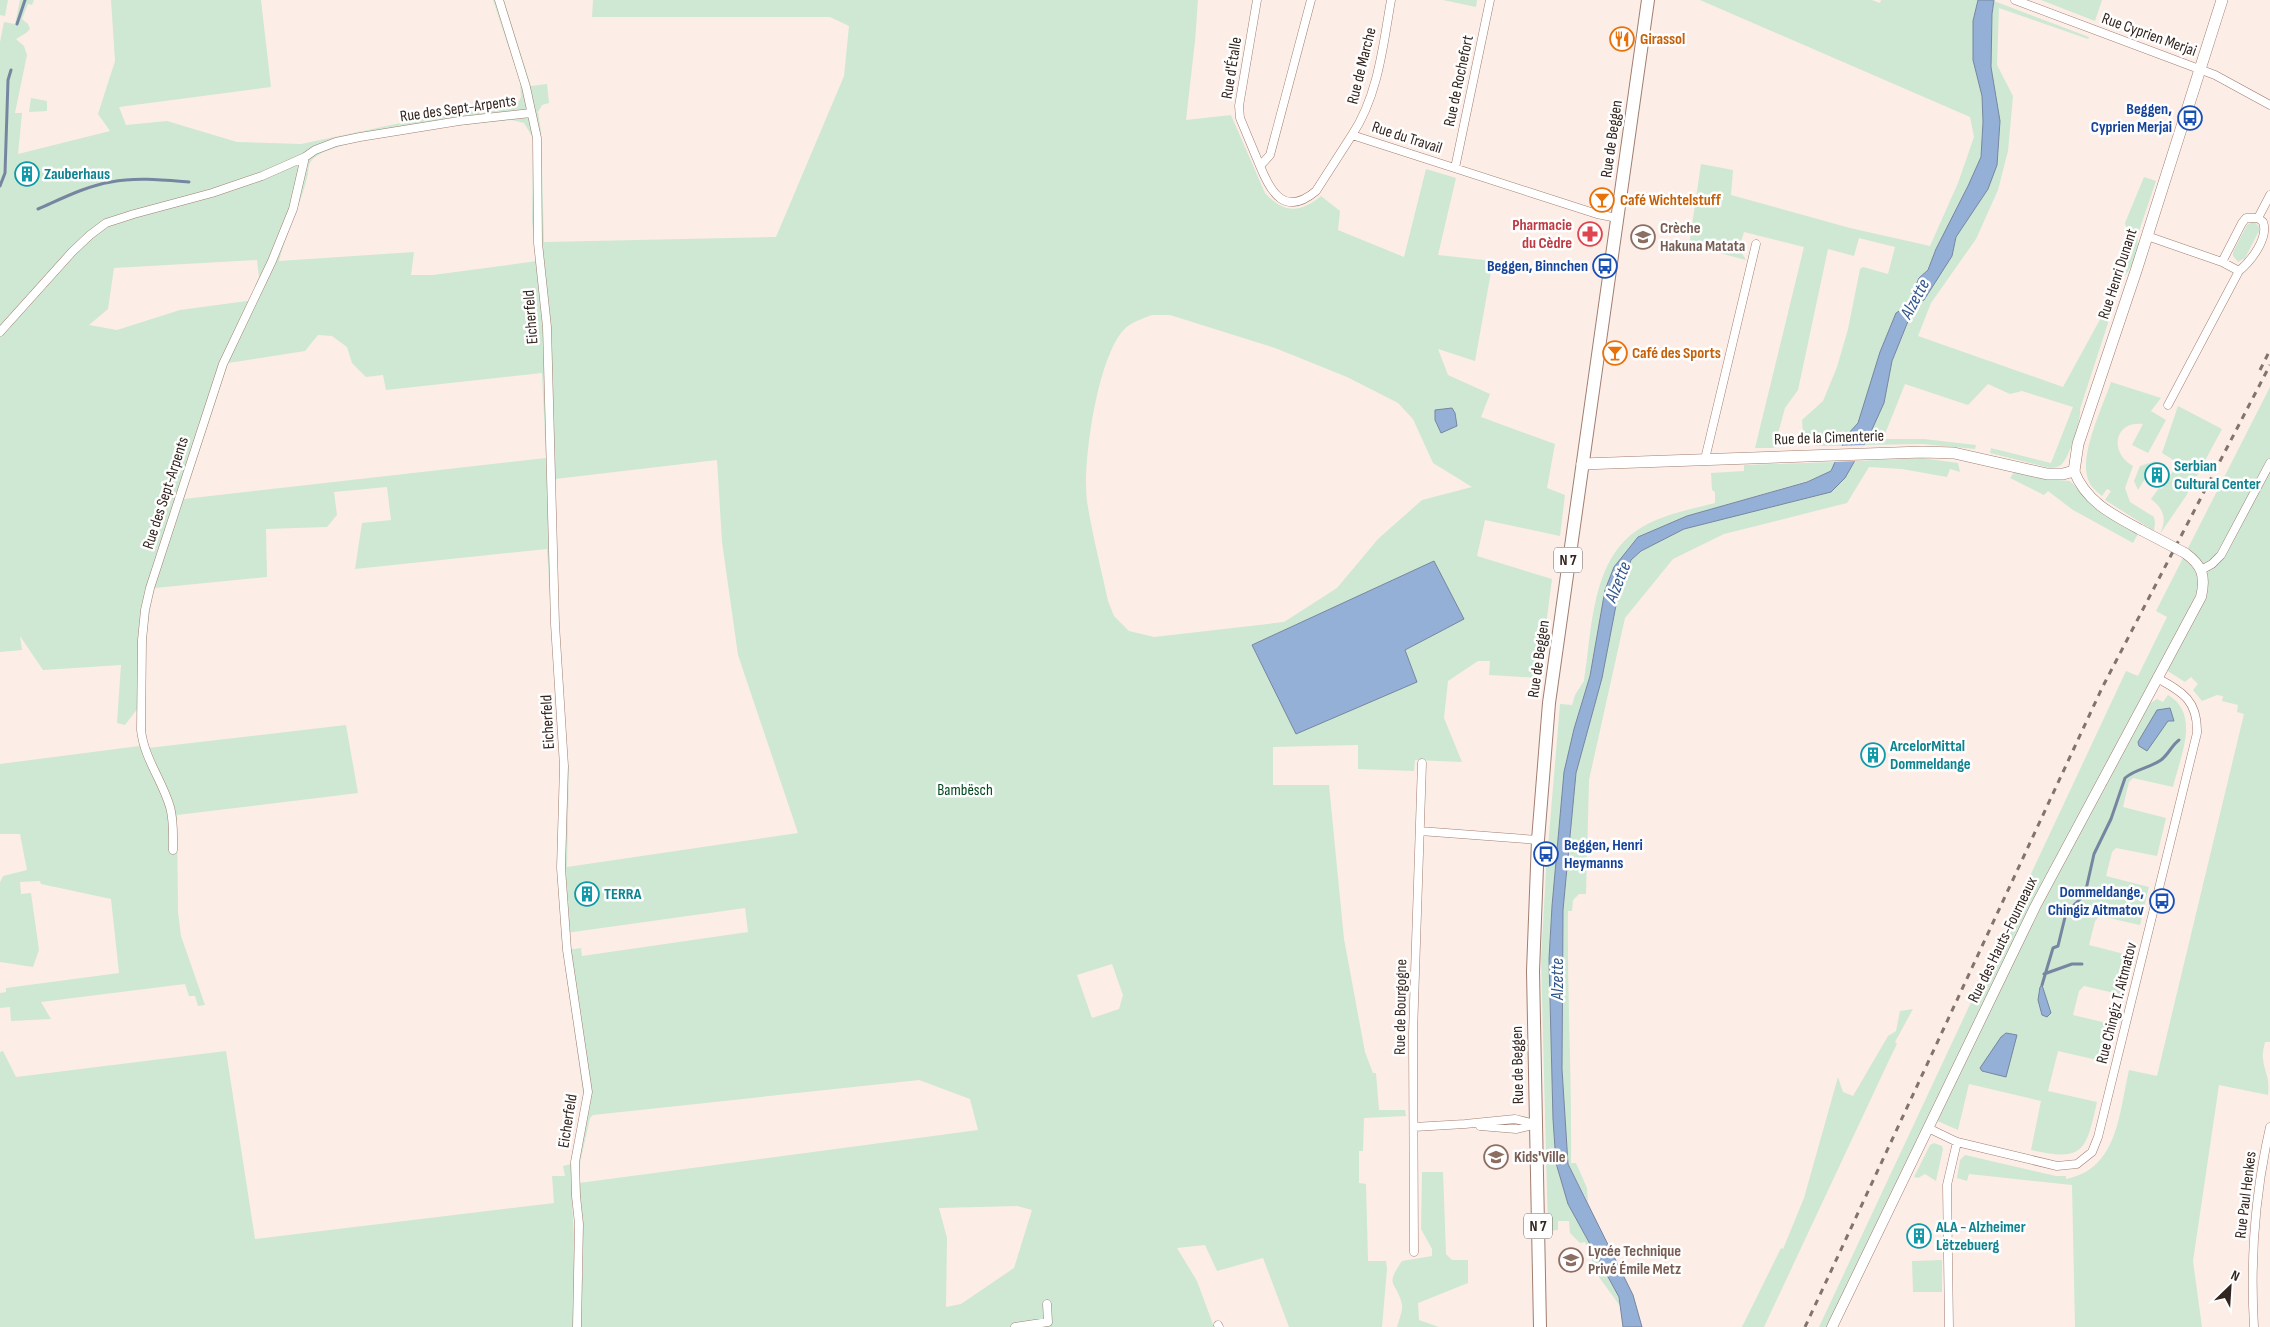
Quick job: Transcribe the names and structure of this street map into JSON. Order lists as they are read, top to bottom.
{
  "streets": {
    "main road": [
      "Rue de Beggen",
      "Rue Henri Dunant",
      "Rue de la Cimenterie",
      "N 7"
    ],
    "street": [
      "Rue Cyprien Merjai",
      "Rue de Marche",
      "Rue d'Étalle",
      "Rue de Rochefort",
      "Rue des Sept-Arpents",
      "Rue du Travail",
      "Eicherfeld",
      "Rue des Hauts-Fourneaux",
      "Rue Chingiz T. Aitmatov",
      "Rue de Bourgogne",
      "Rue Paul Henkes"
    ]
  },
  "crossings": [
    ["Rue Cyprien Merjai", "Rue Henri Dunant"],
    ["Rue de Marche", "Rue du Travail"],
    ["Rue d'Étalle", "Rue du Travail"],
    ["Rue de Rochefort", "Rue du Travail"],
    ["Rue des Sept-Arpents", "Eicherfeld"],
    ["Rue du Travail", "Rue de Beggen"],
    ["Rue de Beggen", "Rue de la Cimenterie"],
    ["Rue Henri Dunant", "Rue de la Cimenterie"],
    ["Rue des Hauts-Fourneaux", "Rue Chingiz T. Aitmatov"]
  ],
  "water": ["Alzette"],
  "parks": ["Bambësch"],
  "places": {
    "restaurant": ["Girassol"],
    "bus stop": [
      "Beggen, Cyprien Merjai",
      "Beggen, Binnchen",
      "Beggen, Henri Heymanns",
      "Dommeldange, Chingiz Aitmatov"
    ],
    "building": [
      "Zauberhaus",
      "Serbian Cultural Center",
      "ArcelorMittal Dommeldange",
      "TERRA",
      "ALA - Alzheimer Lëtzebuerg"
    ],
    "bar": ["Café Wichtelstuff", "Café des Sports"],
    "pharmacy": ["Pharmacie du Cèdre"],
    "school or university": ["Crèche Hakuna Matata", "Kids'Ville", "Lycée Technique Privé Émile Metz"]
  },
  "north": "top right"
}
